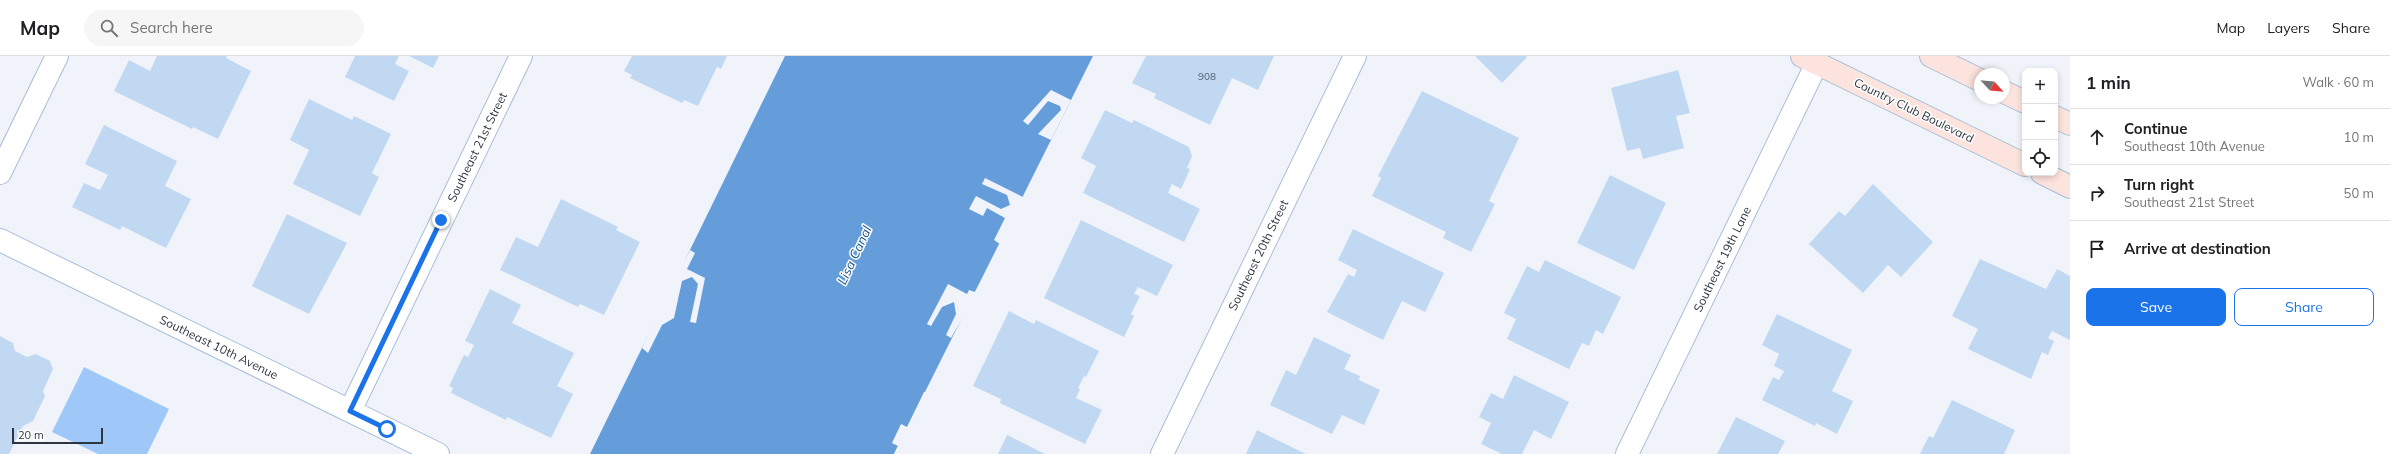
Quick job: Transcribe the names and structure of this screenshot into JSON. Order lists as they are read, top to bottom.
{
  "streets": {
    "main road": ["Country Club Boulevard"],
    "street": [
      "Southeast 21st Street",
      "Southeast 20th Street",
      "Southeast 19th Lane",
      "Southeast 10th Avenue"
    ]
  },
  "crossings": [
    ["Country Club Boulevard", "Southeast 19th Lane"],
    ["Southeast 21st Street", "Southeast 10th Avenue"]
  ],
  "water": ["Lisa Canal"],
  "house_numbers": ["908"],
  "scale_bar": "20 m",
  "north": "bottom right",
  "page": {
    "header": "Map",
    "search": "Search here",
    "nav": ["Map", "Layers", "Share"],
    "heading": ["1 min", "Walk · 60 m"],
    "map_buttons": ["+", "−"],
    "list": [
      ["Continue", "Southeast 10th Avenue", "10 m"],
      ["Turn right", "Southeast 21st Street", "50 m"],
      "Arrive at destination"
    ],
    "buttons": ["Save", "Share"],
    "scale": "20 m"
  }
}
